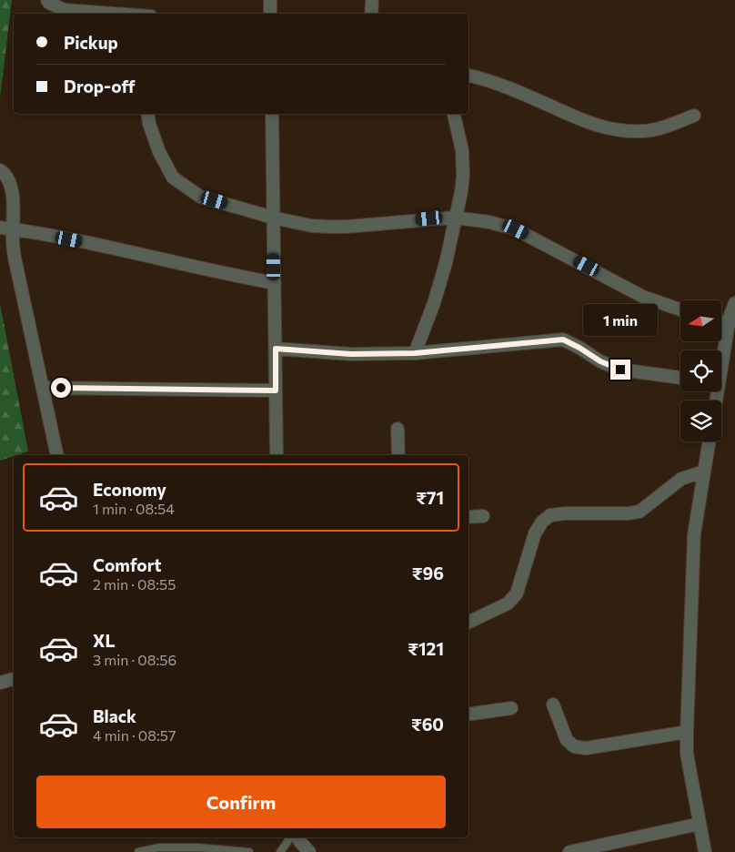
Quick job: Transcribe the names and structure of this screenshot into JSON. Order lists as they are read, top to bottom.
{
  "north": "left",
  "page": {
    "banner": ["Pickup", "Drop-off"],
    "bubble": "1 min",
    "list": [
      {
        "name": "Economy",
        "note": "1 min · 08:54",
        "value": "₹71"
      },
      {
        "name": "Comfort",
        "note": "2 min · 08:55",
        "value": "₹96"
      },
      {
        "name": "XL",
        "note": "3 min · 08:56",
        "value": "₹121"
      },
      {
        "name": "Black",
        "note": "4 min · 08:57",
        "value": "₹60"
      }
    ],
    "buttons": "Confirm"
  }
}
